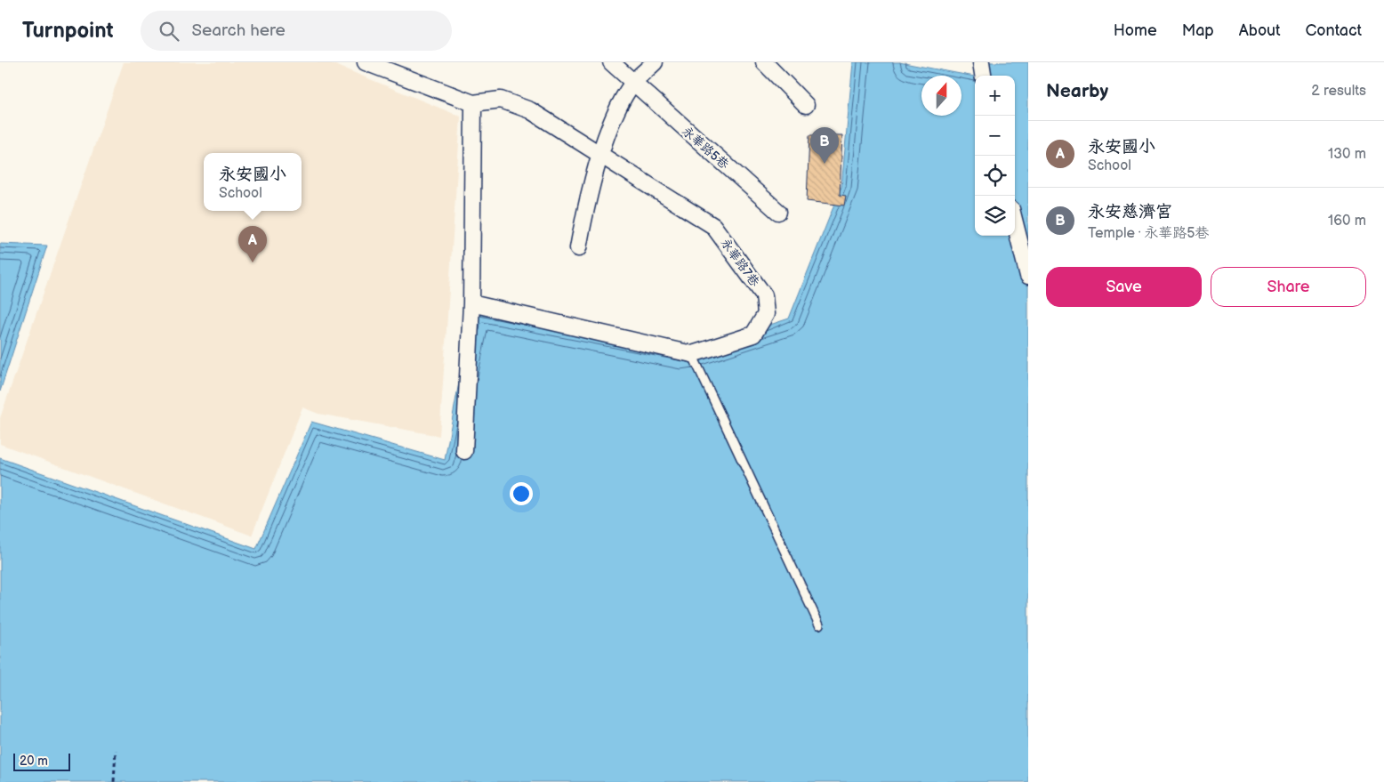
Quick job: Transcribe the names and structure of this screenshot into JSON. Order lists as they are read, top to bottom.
{
  "streets": {
    "street": ["永華路5巷", "永華路7巷"]
  },
  "scale_bar": "20 m",
  "north": "top",
  "page": {
    "header": "Turnpoint",
    "search": "Search here",
    "nav": [
      "Home",
      "Map",
      "About",
      "Contact"
    ],
    "heading": ["Nearby", "2 results"],
    "map_buttons": ["+", "−"],
    "list": [
      {
        "mark": "A",
        "name": "永安國小",
        "note": "School",
        "value": "130 m"
      },
      {
        "mark": "B",
        "name": "永安慈濟宮",
        "note": "Temple · 永華路5巷",
        "value": "160 m"
      }
    ],
    "pins": ["B", "A"],
    "popup": ["永安國小", "School"],
    "buttons": ["Save", "Share"],
    "scale": "20 m"
  }
}
